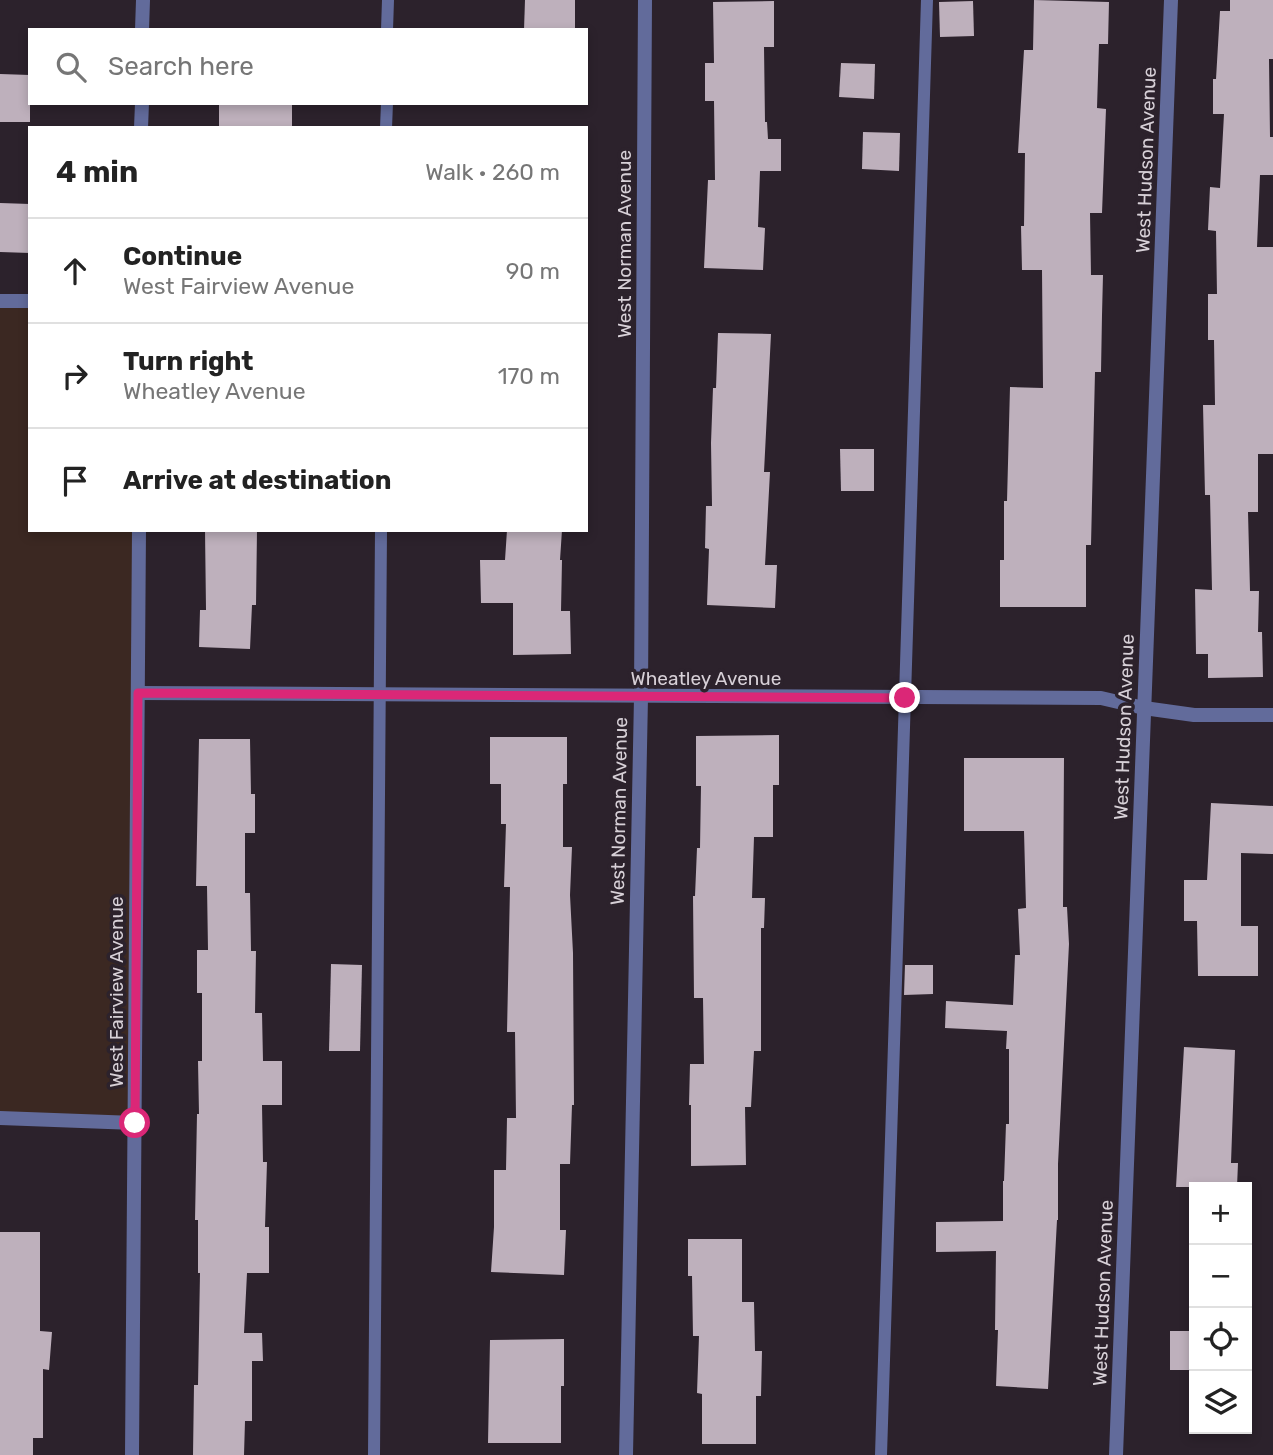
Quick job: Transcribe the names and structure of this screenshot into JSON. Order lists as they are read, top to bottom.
{
  "streets": {
    "street": [
      "West Hudson Avenue",
      "West Norman Avenue",
      "Wheatley Avenue",
      "West Fairview Avenue"
    ]
  },
  "crossings": [
    ["West Hudson Avenue", "Wheatley Avenue"],
    ["West Norman Avenue", "Wheatley Avenue"],
    ["Wheatley Avenue", "West Fairview Avenue"]
  ],
  "page": {
    "search": "Search here",
    "heading": ["4 min", "Walk · 260 m"],
    "list": [
      ["Continue", "West Fairview Avenue", "90 m"],
      ["Turn right", "Wheatley Avenue", "170 m"],
      "Arrive at destination"
    ],
    "map_buttons": ["+", "−"]
  }
}
